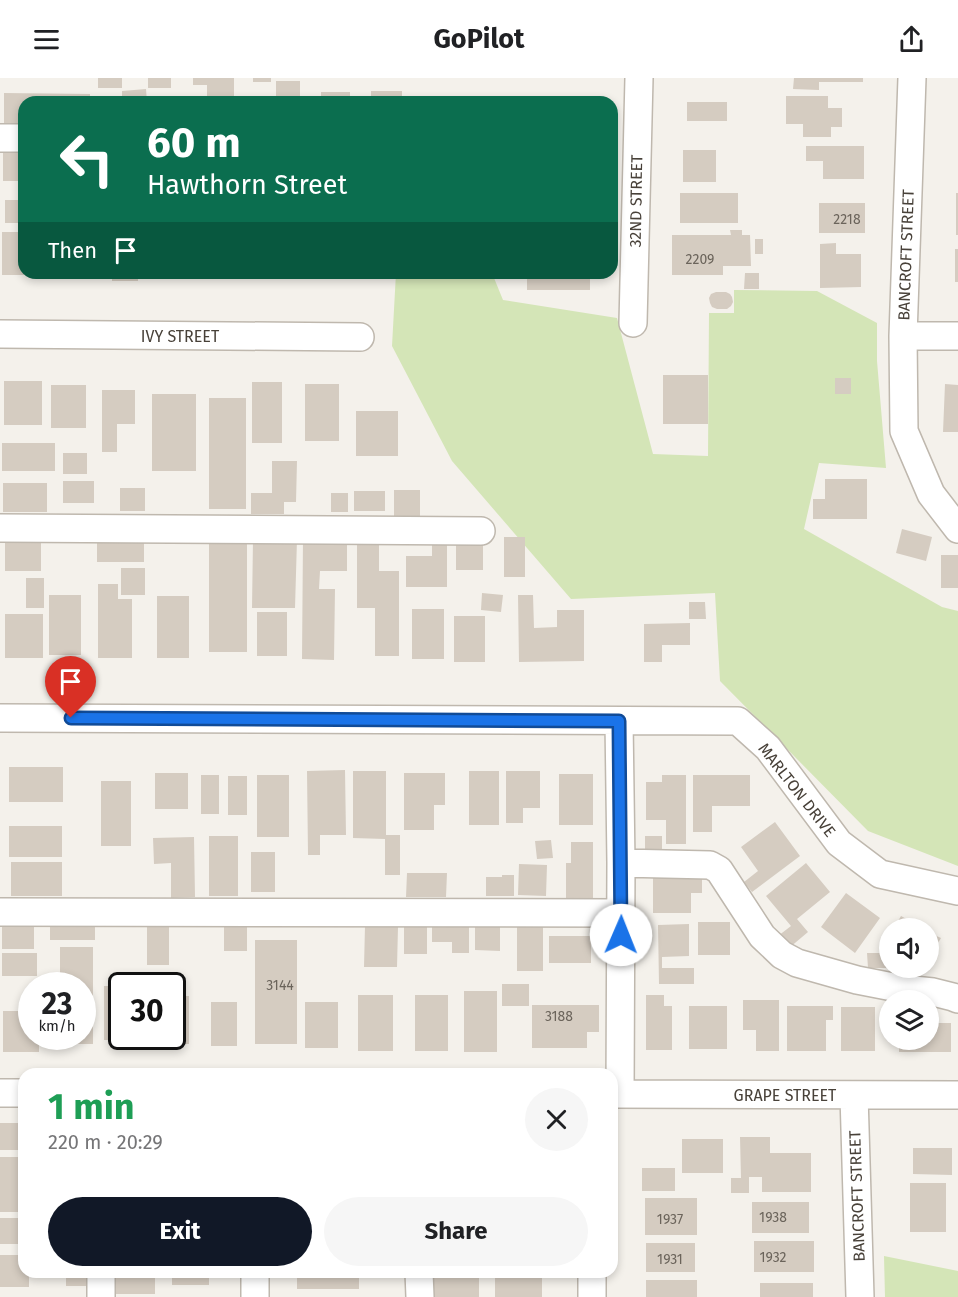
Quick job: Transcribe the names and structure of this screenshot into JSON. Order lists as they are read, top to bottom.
{
  "streets": {
    "street": [
      "32ND STREET",
      "BANCROFT STREET",
      "IVY STREET",
      "MARLTON DRIVE",
      "GRAPE STREET"
    ]
  },
  "crossings": [
    ["BANCROFT STREET", "GRAPE STREET"]
  ],
  "house_numbers": [
    "2218",
    "2209",
    "3144",
    "3188",
    "1938",
    "1937",
    "1932",
    "1931"
  ],
  "page": {
    "header": "GoPilot",
    "turn": ["60 m", "Hawthorn Street"],
    "then": "Then",
    "speed": "23 km/h",
    "limit": "30",
    "heading": ["1 min", "220 m · 20:29"],
    "buttons": ["Exit", "Share"]
  }
}
